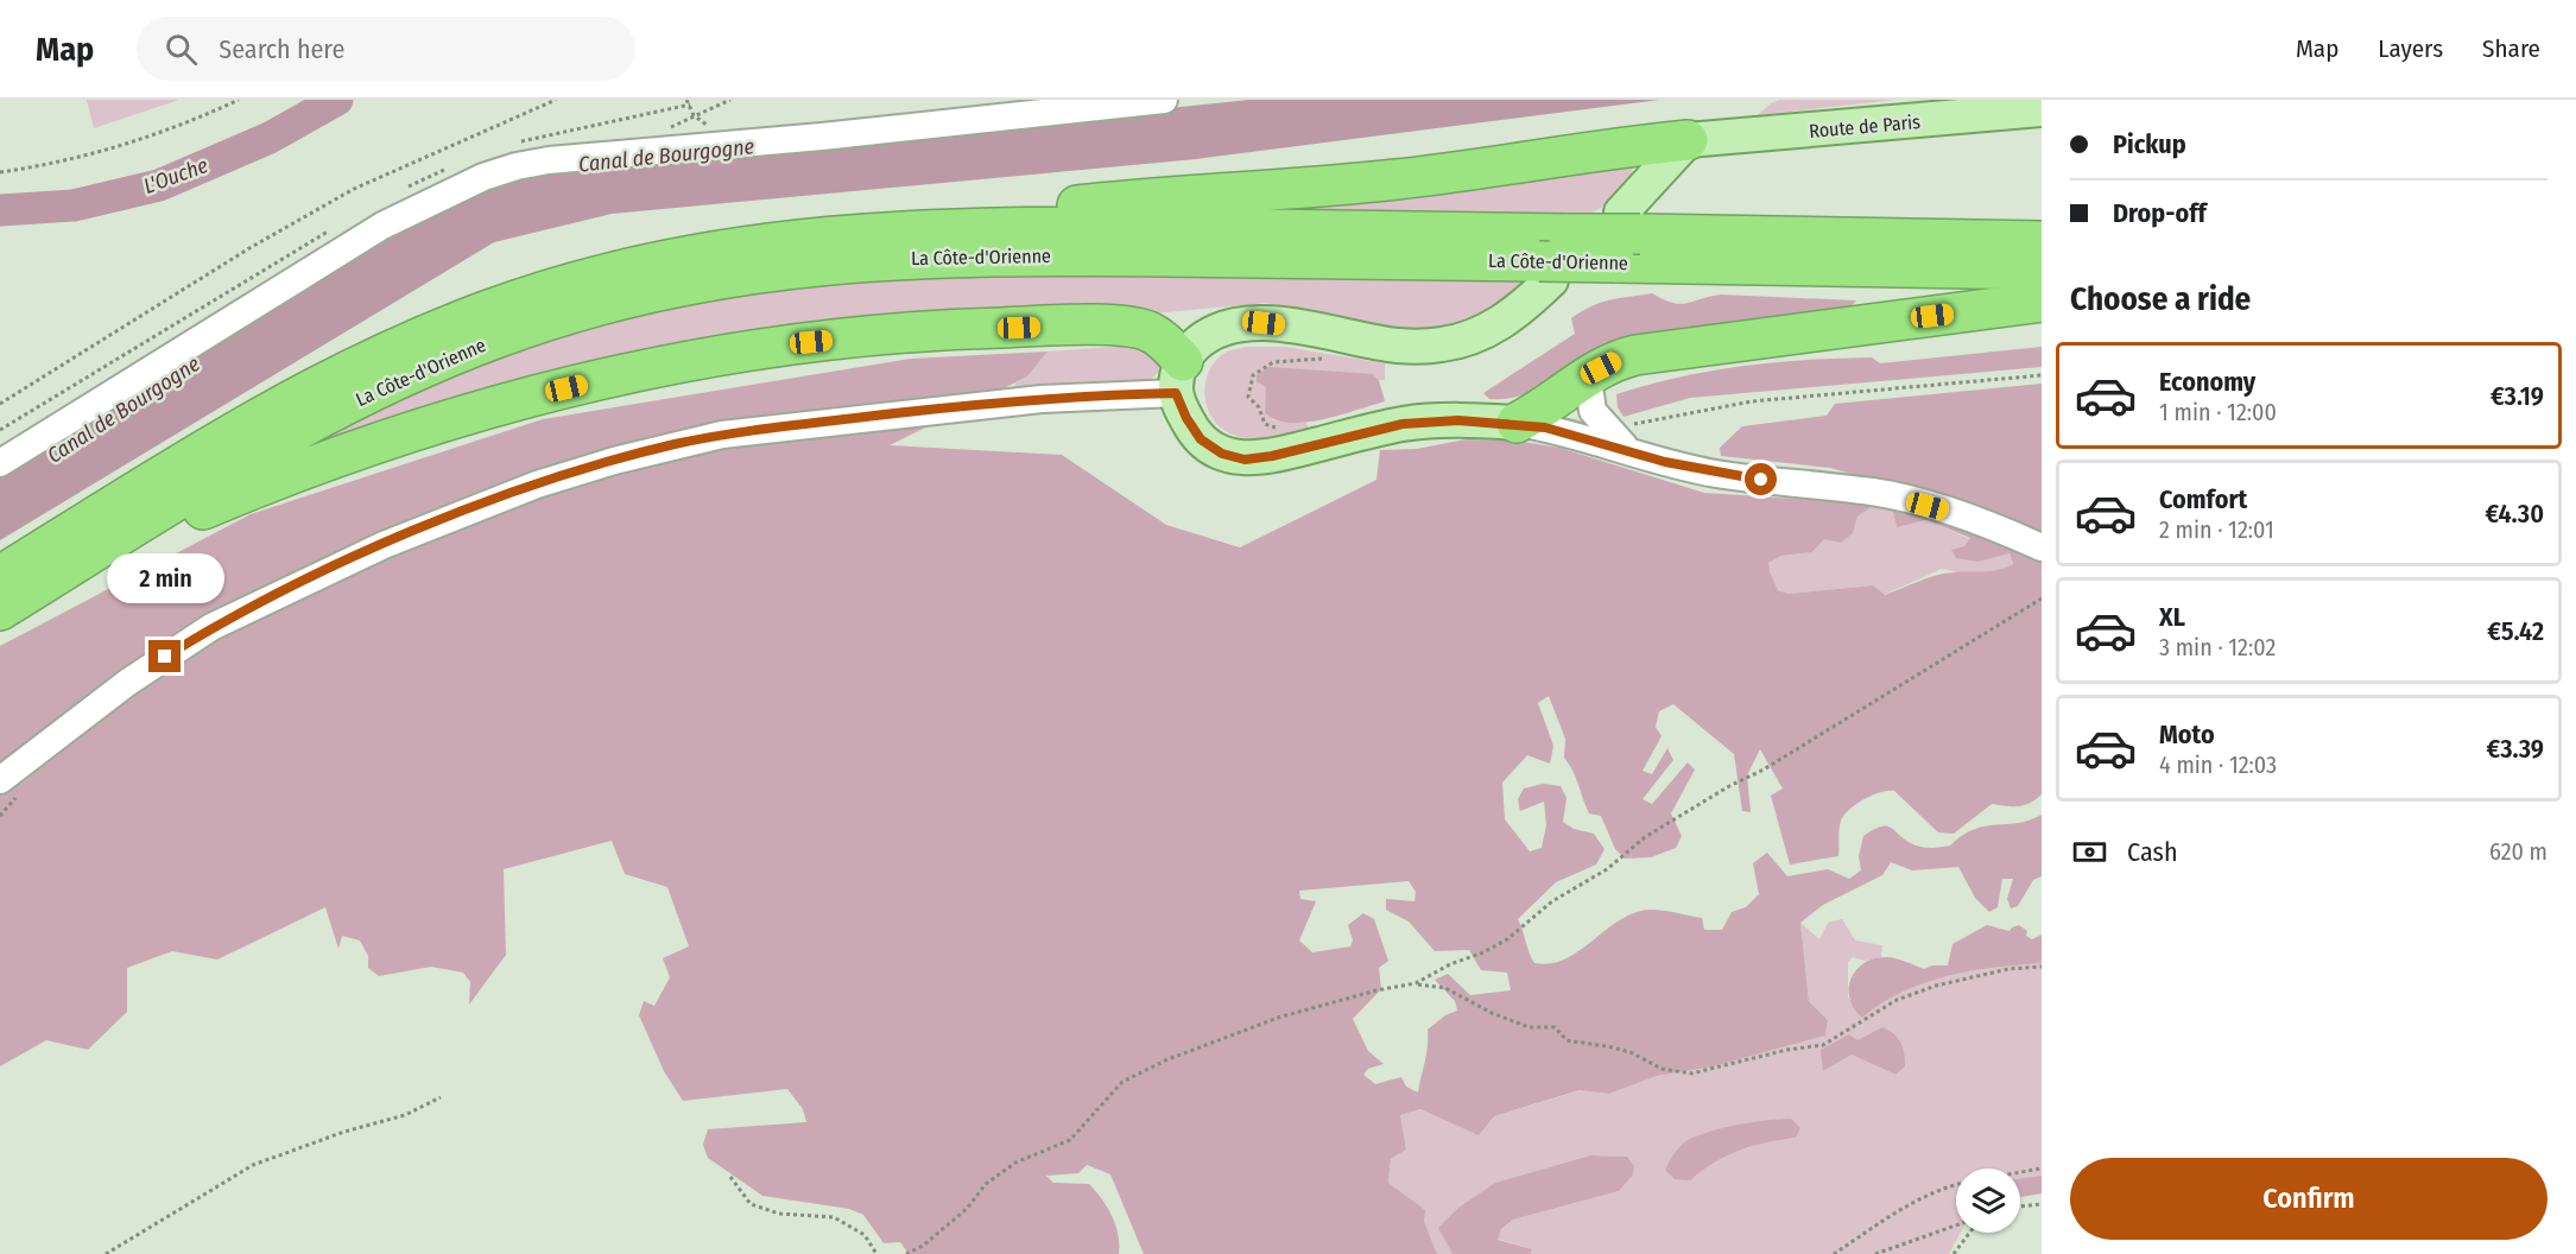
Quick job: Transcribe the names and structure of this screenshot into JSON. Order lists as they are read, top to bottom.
{
  "streets": {
    "highway": ["La Côte-d'Orienne"],
    "main road": ["Route de Paris"]
  },
  "water": ["Canal de Bourgogne", "L'Ouche"],
  "page": {
    "header": "Map",
    "search": "Search here",
    "nav": ["Map", "Layers", "Share"],
    "banner": ["Pickup", "Drop-off"],
    "heading": "Choose a ride",
    "list": [
      {
        "name": "Economy",
        "note": "1 min · 12:00",
        "value": "€3.19"
      },
      {
        "name": "Comfort",
        "note": "2 min · 12:01",
        "value": "€4.30"
      },
      {
        "name": "XL",
        "note": "3 min · 12:02",
        "value": "€5.42"
      },
      {
        "name": "Moto",
        "note": "4 min · 12:03",
        "value": "€3.39"
      }
    ],
    "bubble": "2 min",
    "pay": ["Cash", "620 m"],
    "buttons": "Confirm"
  }
}
